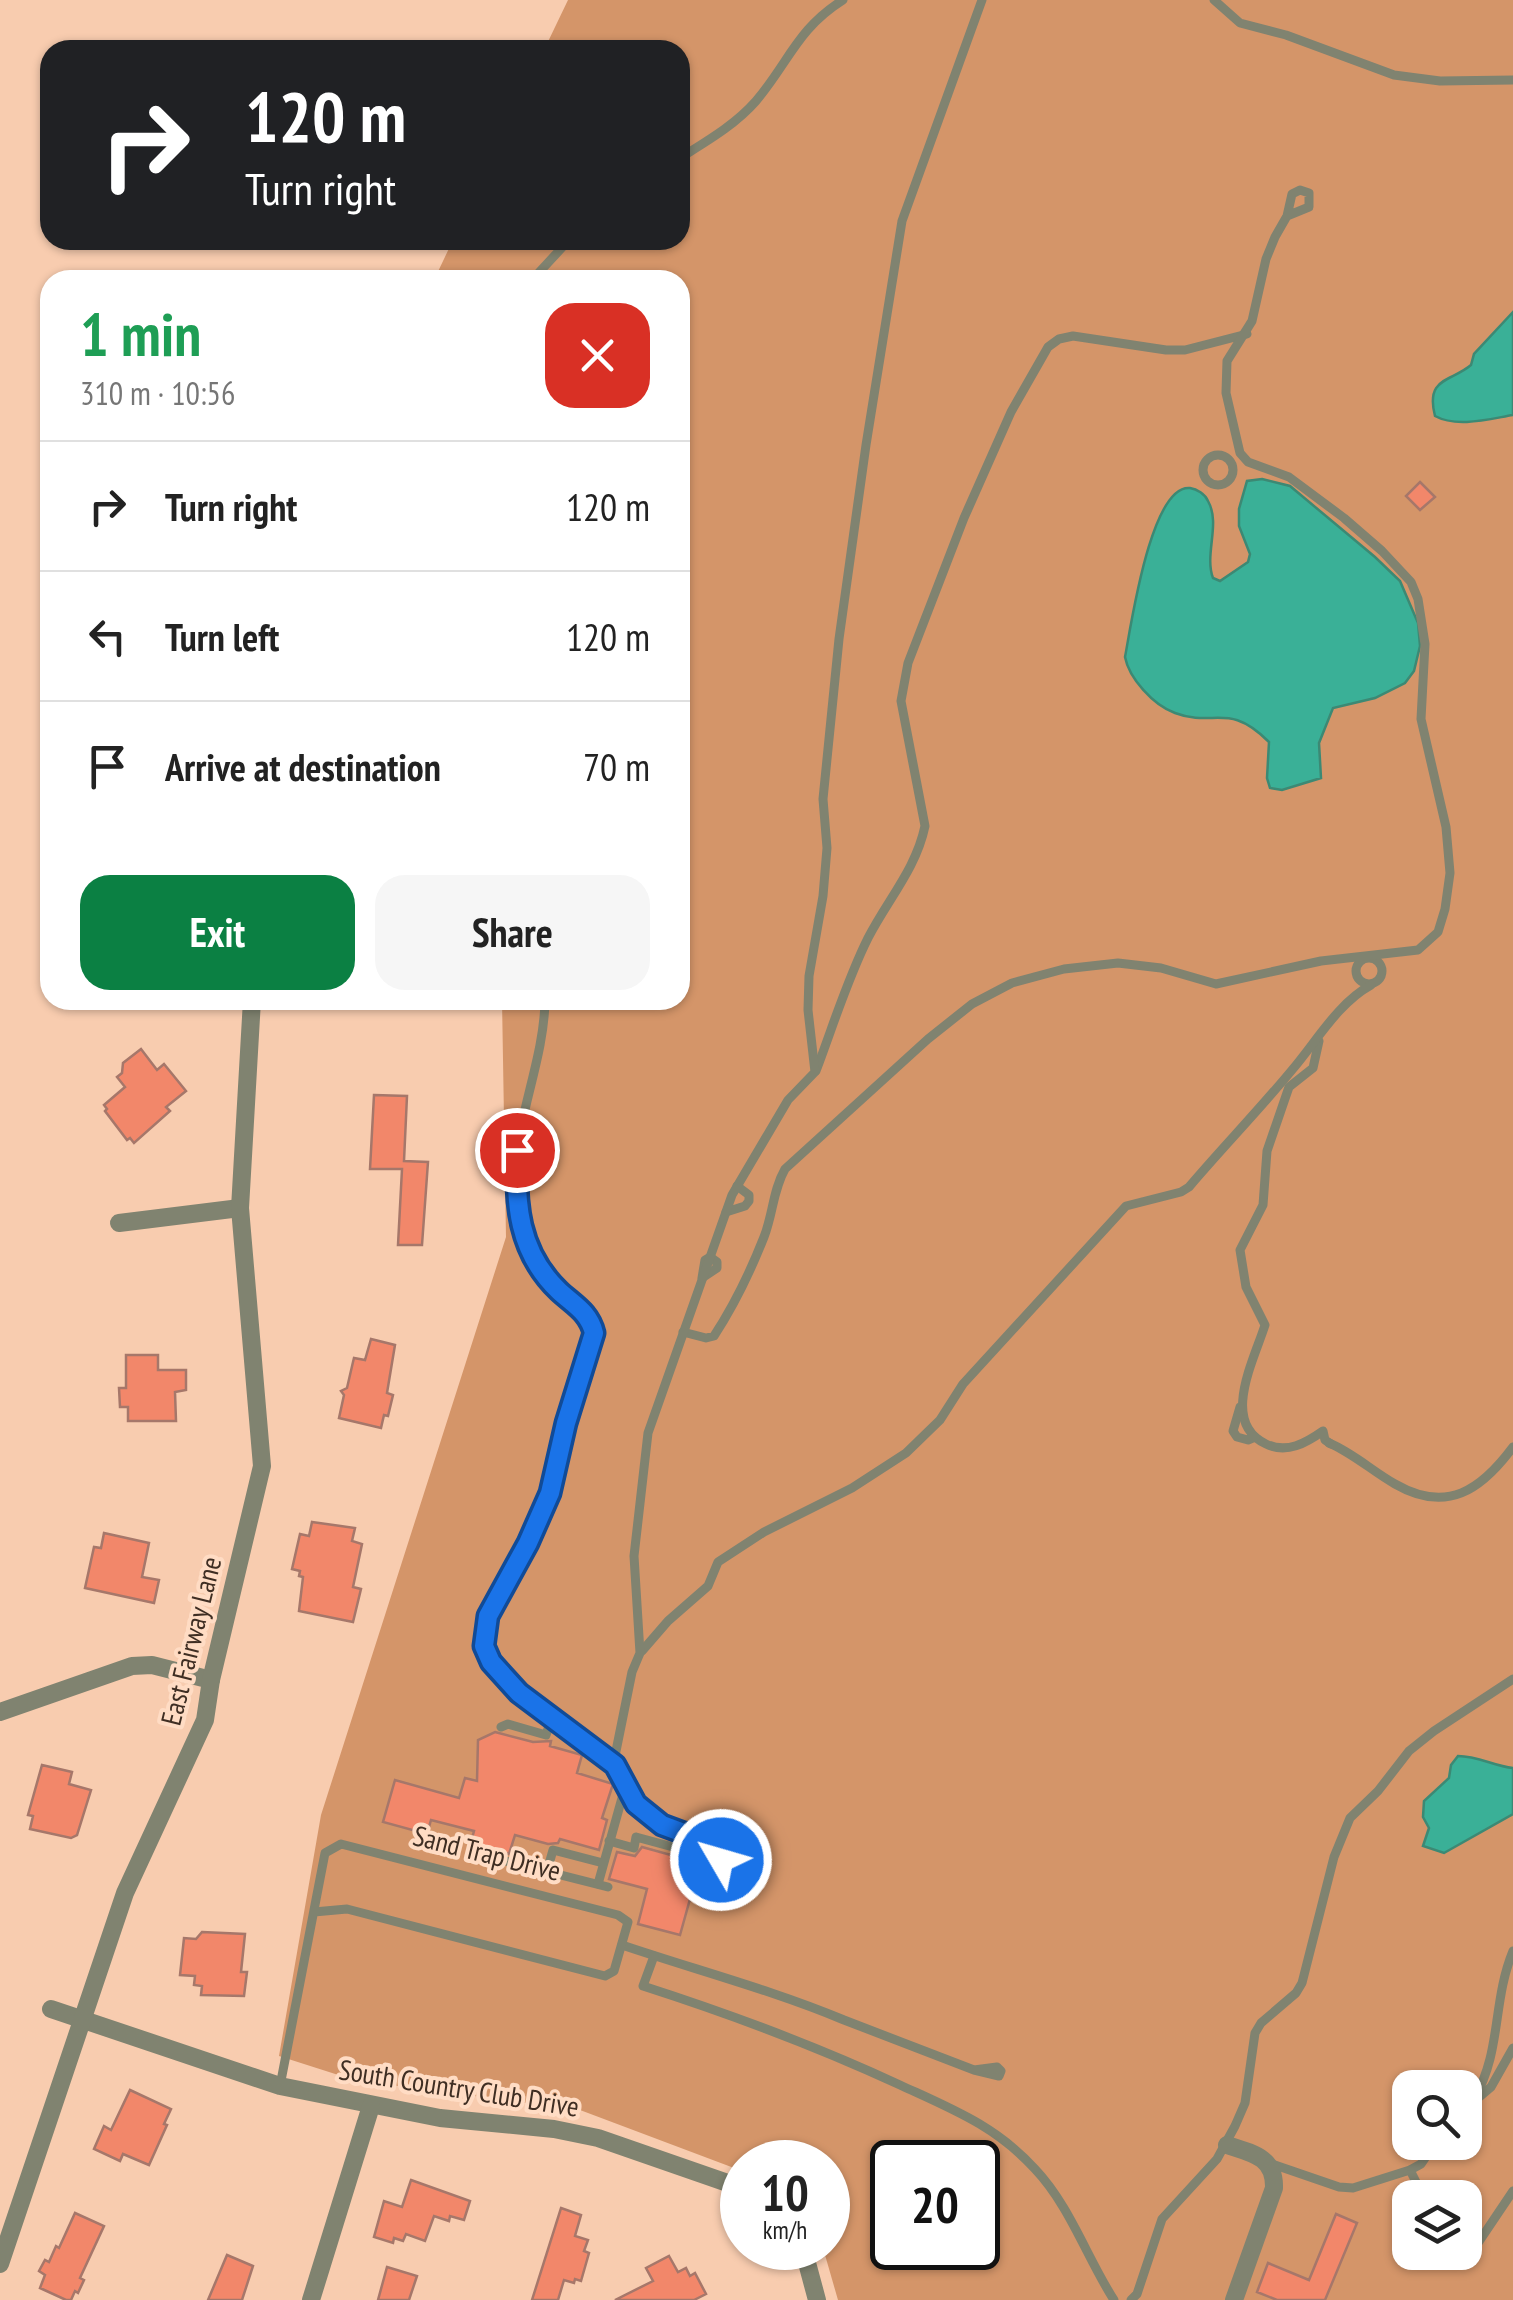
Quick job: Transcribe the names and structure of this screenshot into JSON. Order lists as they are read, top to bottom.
{
  "streets": {
    "street": ["East Fairway Lane", "South Country Club Drive"],
    "lane": ["Sand Trap Drive"]
  },
  "crossings": [
    ["East Fairway Lane", "South Country Club Drive"],
    ["Sand Trap Drive", "South Country Club Drive"]
  ],
  "page": {
    "turn": ["120 m", "Turn right"],
    "heading": ["1 min", "310 m · 10:56"],
    "list": [
      {
        "name": "Turn right",
        "value": "120 m"
      },
      {
        "name": "Turn left",
        "value": "120 m"
      },
      {
        "name": "Arrive at destination",
        "value": "70 m"
      }
    ],
    "buttons": ["Exit", "Share"],
    "speed": "10 km/h",
    "limit": "20"
  }
}
